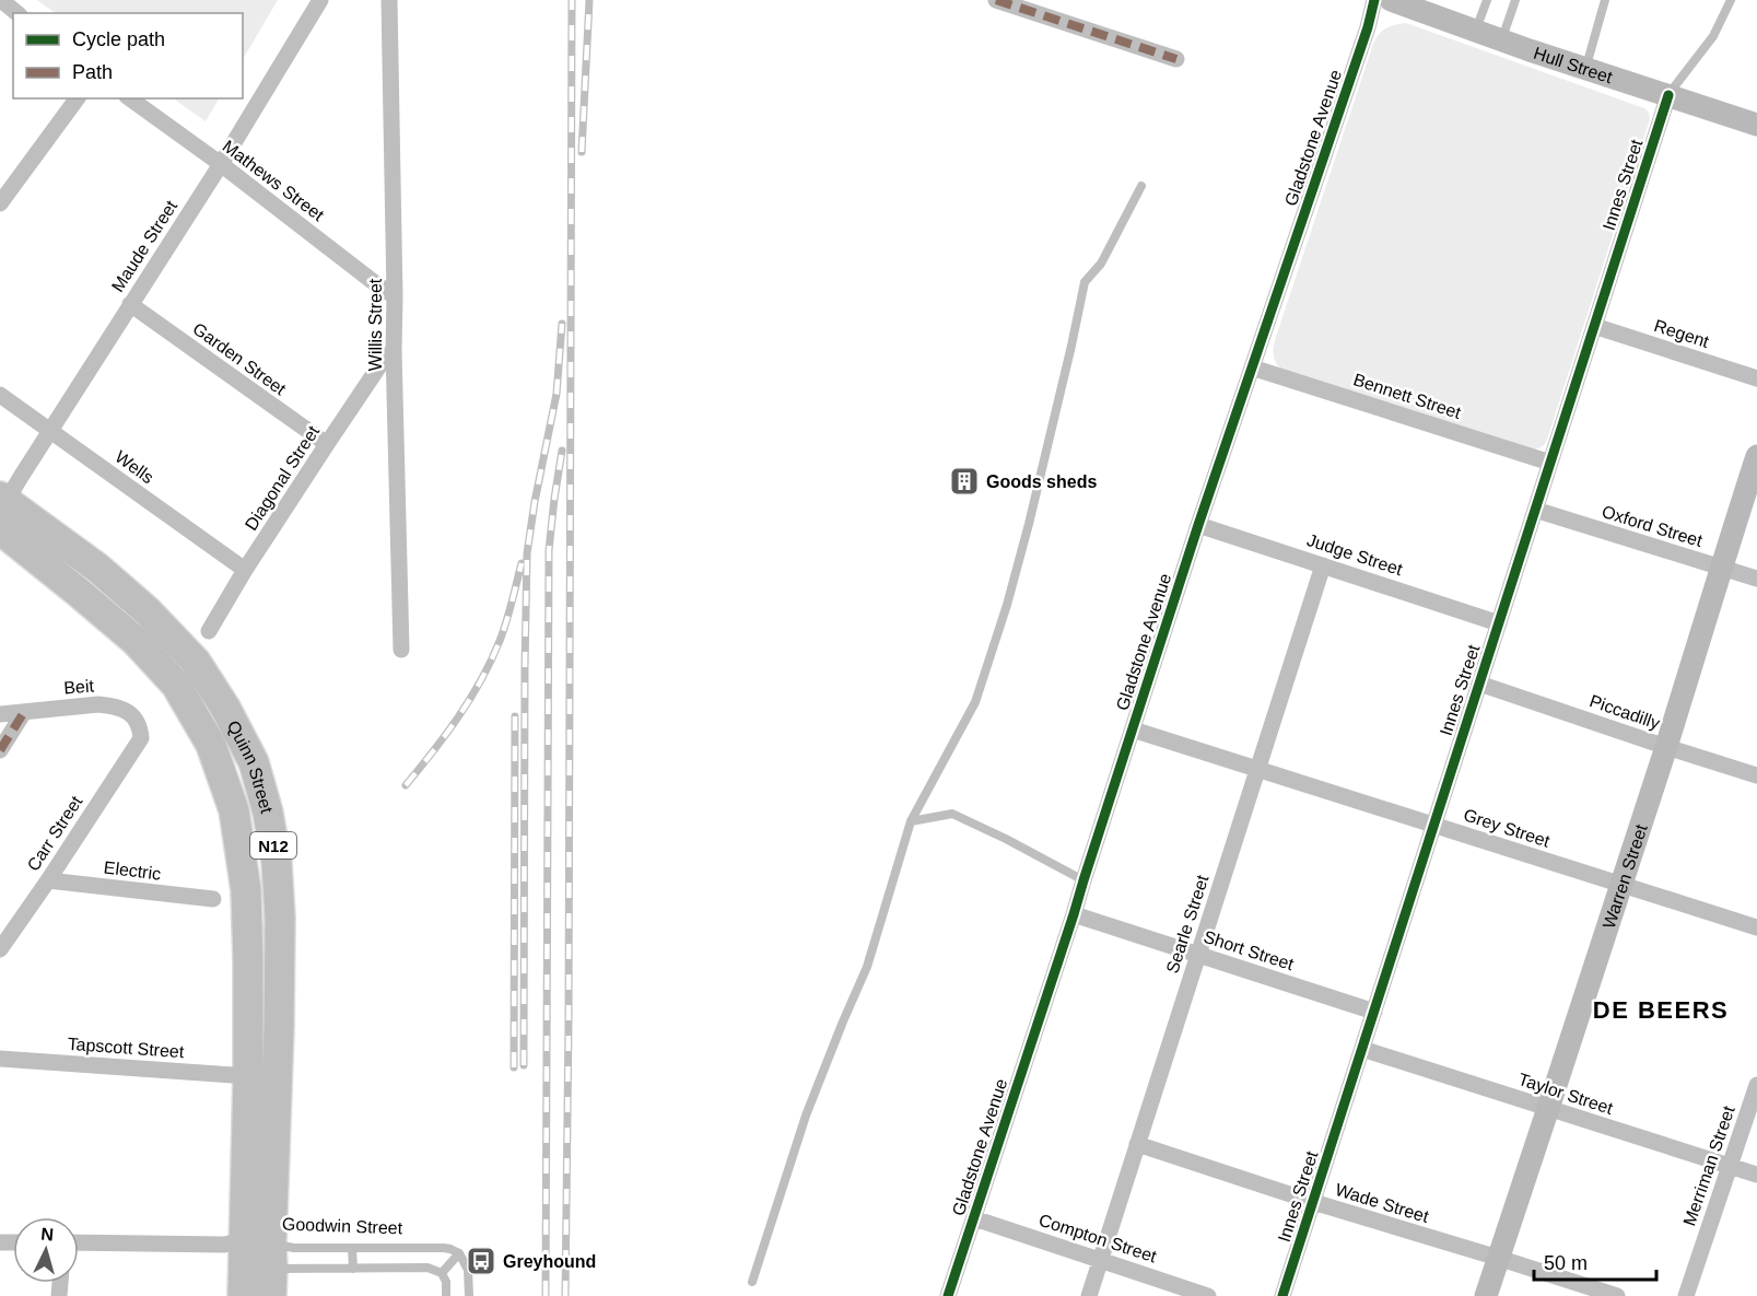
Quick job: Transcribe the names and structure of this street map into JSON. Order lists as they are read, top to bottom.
{
  "streets": {
    "highway": ["Quinn Street", "N12"],
    "street": [
      "Hull Street",
      "Gladstone Avenue",
      "Mathews Street",
      "Innes Street",
      "Maude Street",
      "Willis Street",
      "Regent",
      "Garden Street",
      "Bennett Street",
      "Wells",
      "Diagonal Street",
      "Oxford Street",
      "Judge Street",
      "Beit",
      "Piccadilly",
      "Grey Street",
      "Carr Street",
      "Electric",
      "Warren Street",
      "Searle Street",
      "Short Street",
      "Tapscott Street",
      "Taylor Street",
      "Merriman Street",
      "Wade Street",
      "Goodwin Street",
      "Compton Street"
    ]
  },
  "crossings": [
    ["Hull Street", "Innes Street"],
    ["Gladstone Avenue", "Bennett Street"],
    ["Gladstone Avenue", "Judge Street"],
    ["Gladstone Avenue", "Grey Street"],
    ["Gladstone Avenue", "Short Street"],
    ["Gladstone Avenue", "Compton Street"],
    ["Mathews Street", "Maude Street"],
    ["Mathews Street", "Willis Street"],
    ["Innes Street", "Regent"],
    ["Innes Street", "Bennett Street"],
    ["Innes Street", "Oxford Street"],
    ["Innes Street", "Judge Street"],
    ["Innes Street", "Piccadilly"],
    ["Innes Street", "Grey Street"],
    ["Innes Street", "Short Street"],
    ["Innes Street", "Taylor Street"],
    ["Innes Street", "Wade Street"],
    ["Maude Street", "Garden Street"],
    ["Maude Street", "Wells"],
    ["Maude Street", "Quinn Street"],
    ["Willis Street", "Diagonal Street"],
    ["Garden Street", "Diagonal Street"],
    ["Wells", "Diagonal Street"],
    ["Oxford Street", "Warren Street"],
    ["Judge Street", "Searle Street"],
    ["Beit", "Carr Street"],
    ["Piccadilly", "Warren Street"],
    ["Quinn Street", "Tapscott Street"],
    ["Quinn Street", "Goodwin Street"],
    ["Grey Street", "Warren Street"],
    ["Grey Street", "Searle Street"],
    ["Carr Street", "Electric"],
    ["Warren Street", "Taylor Street"],
    ["Warren Street", "Wade Street"],
    ["Searle Street", "Short Street"],
    ["Searle Street", "Wade Street"],
    ["Searle Street", "Compton Street"],
    ["Taylor Street", "Merriman Street"]
  ],
  "districts": ["DE BEERS"],
  "places": {
    "building": ["Goods sheds"],
    "bus stop": ["Greyhound"]
  },
  "legend": ["Cycle path", "Path"],
  "scale_bar": "50 m",
  "north": "top"
}
